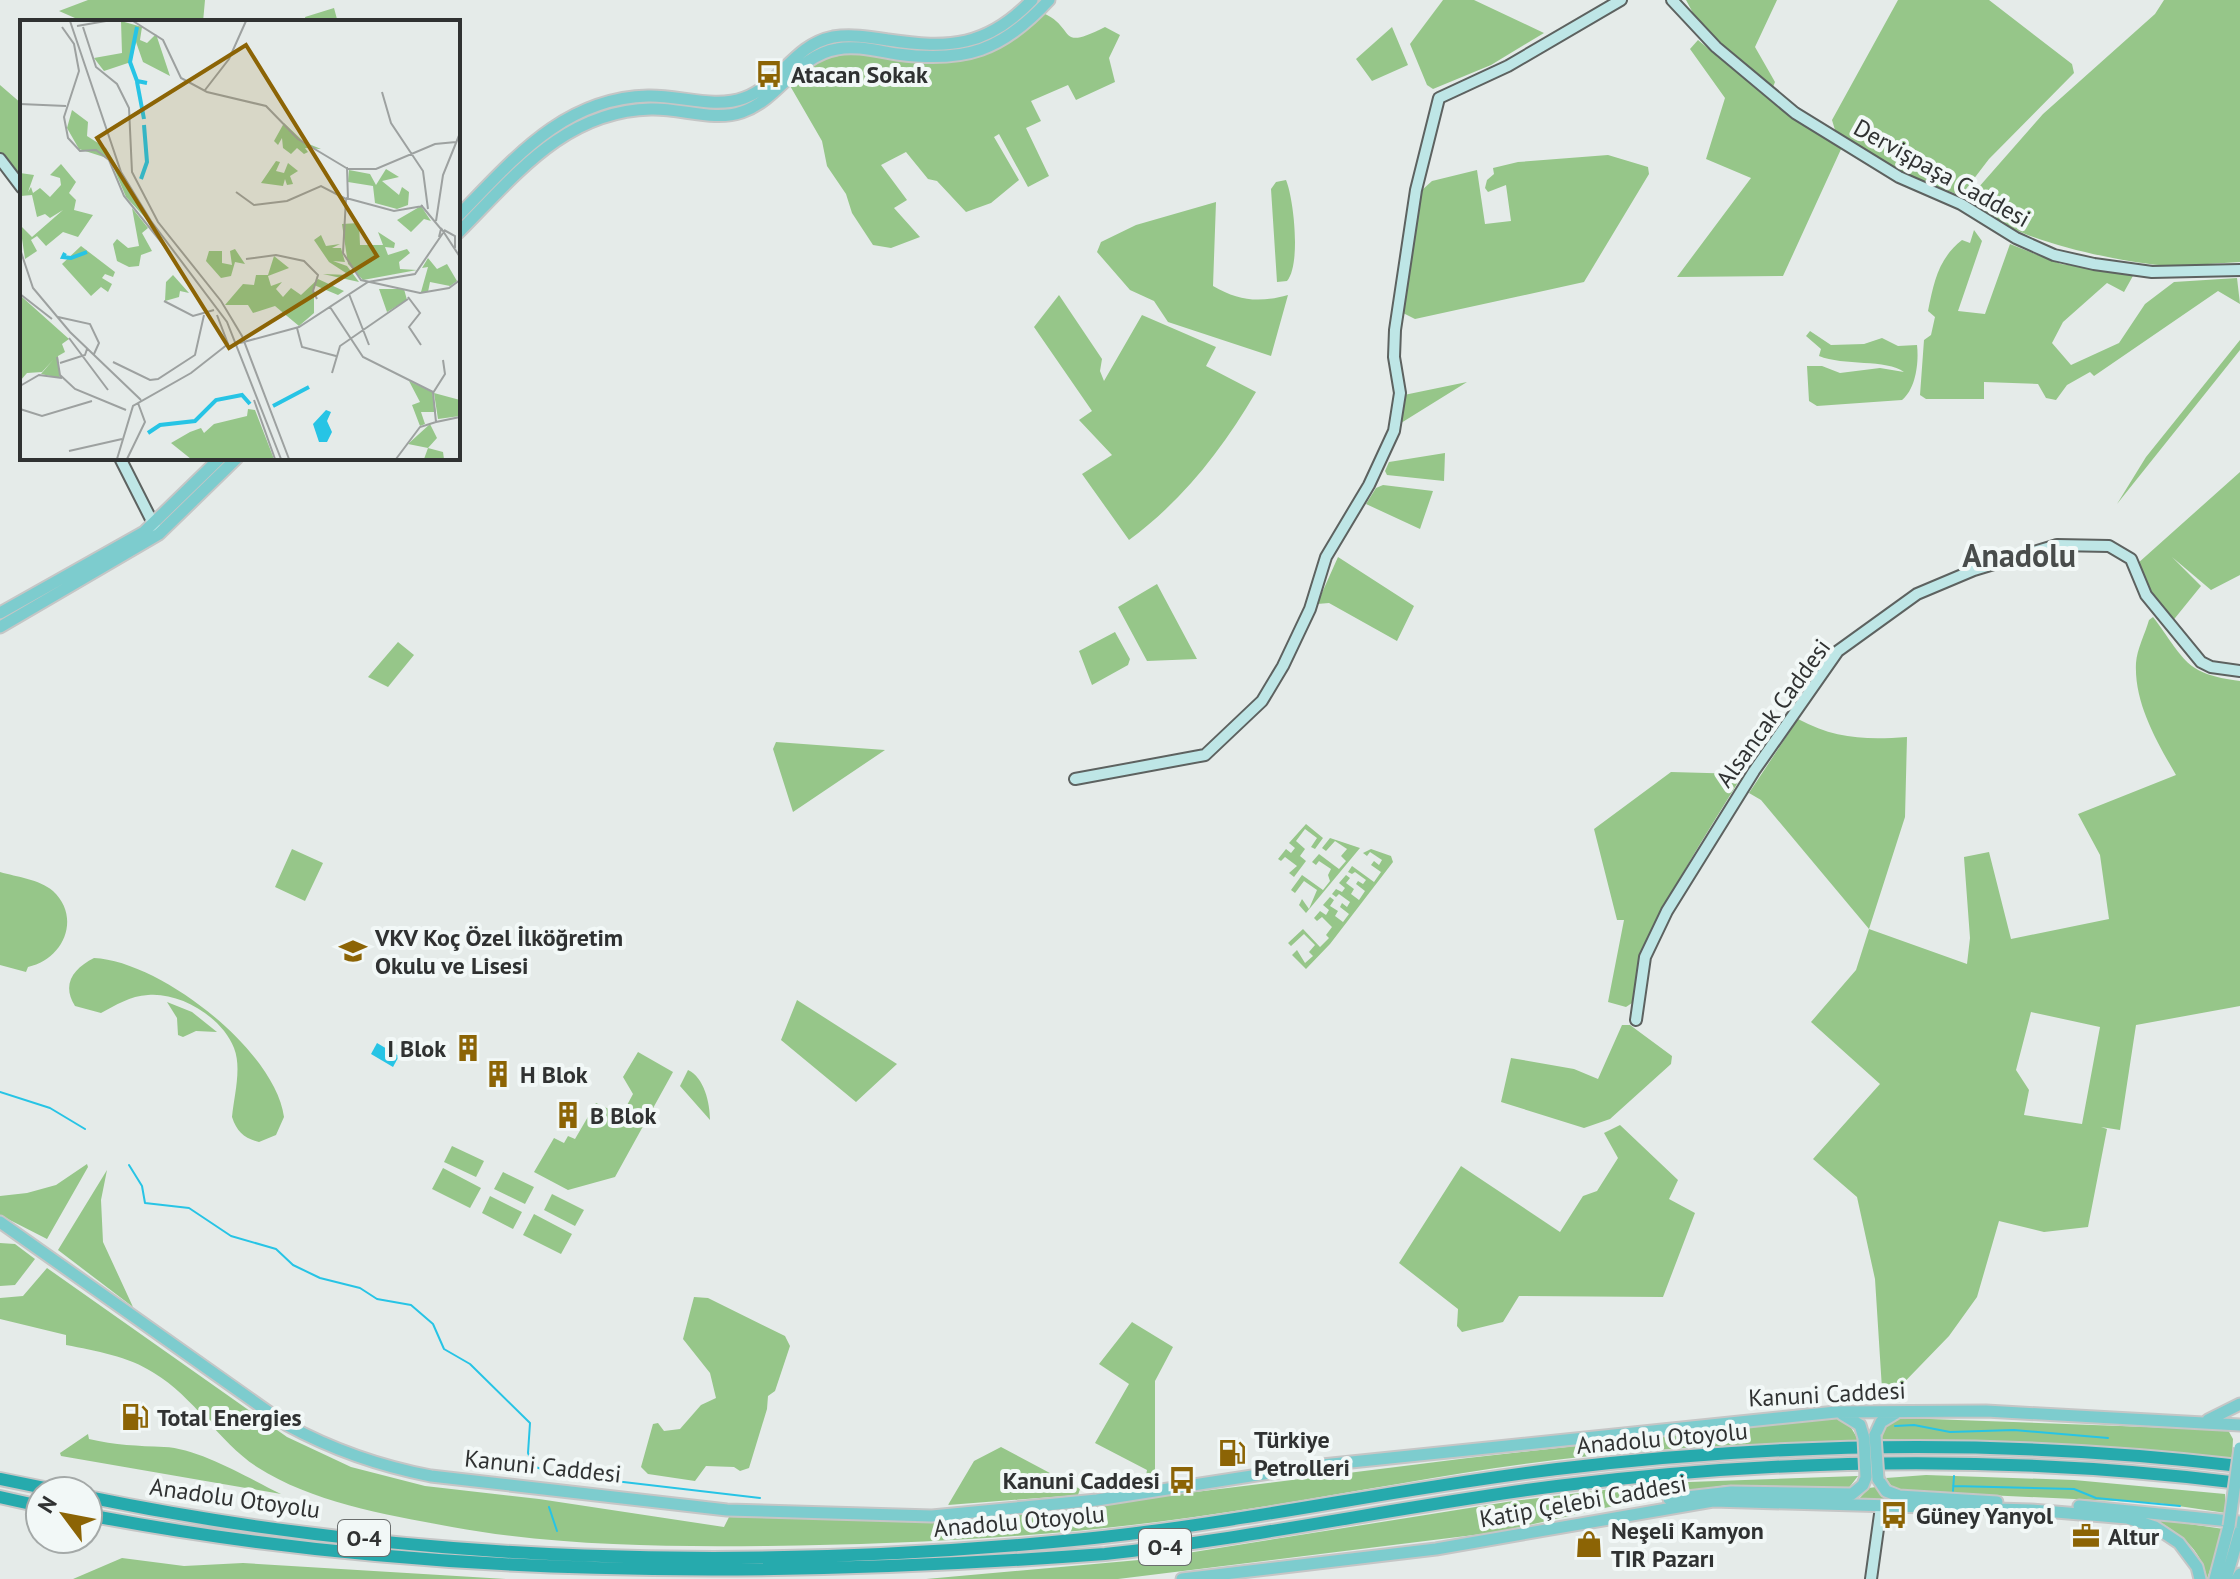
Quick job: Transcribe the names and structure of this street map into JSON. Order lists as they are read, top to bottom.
{
  "streets": {
    "highway": ["Anadolu Otoyolu", "O-4"],
    "main road": ["Kanuni Caddesi", "Katip Çelebi Caddesi"],
    "street": ["Dervişpaşa Caddesi", "Alsancak Caddesi"]
  },
  "districts": ["Anadolu"],
  "places": {
    "bus stop": ["Atacan Sokak", "Kanuni Caddesi", "Güney Yanyol"],
    "school or university": ["VKV Koç Özel İlköğretim Okulu ve Lisesi"],
    "building": ["I Blok", "H Blok", "B Blok"],
    "fuel station": ["Total Energies", "Türkiye Petrolleri"],
    "office": ["Altur"],
    "shop": ["Neşeli Kamyon TIR Pazarı"]
  },
  "north": "top left"
}
